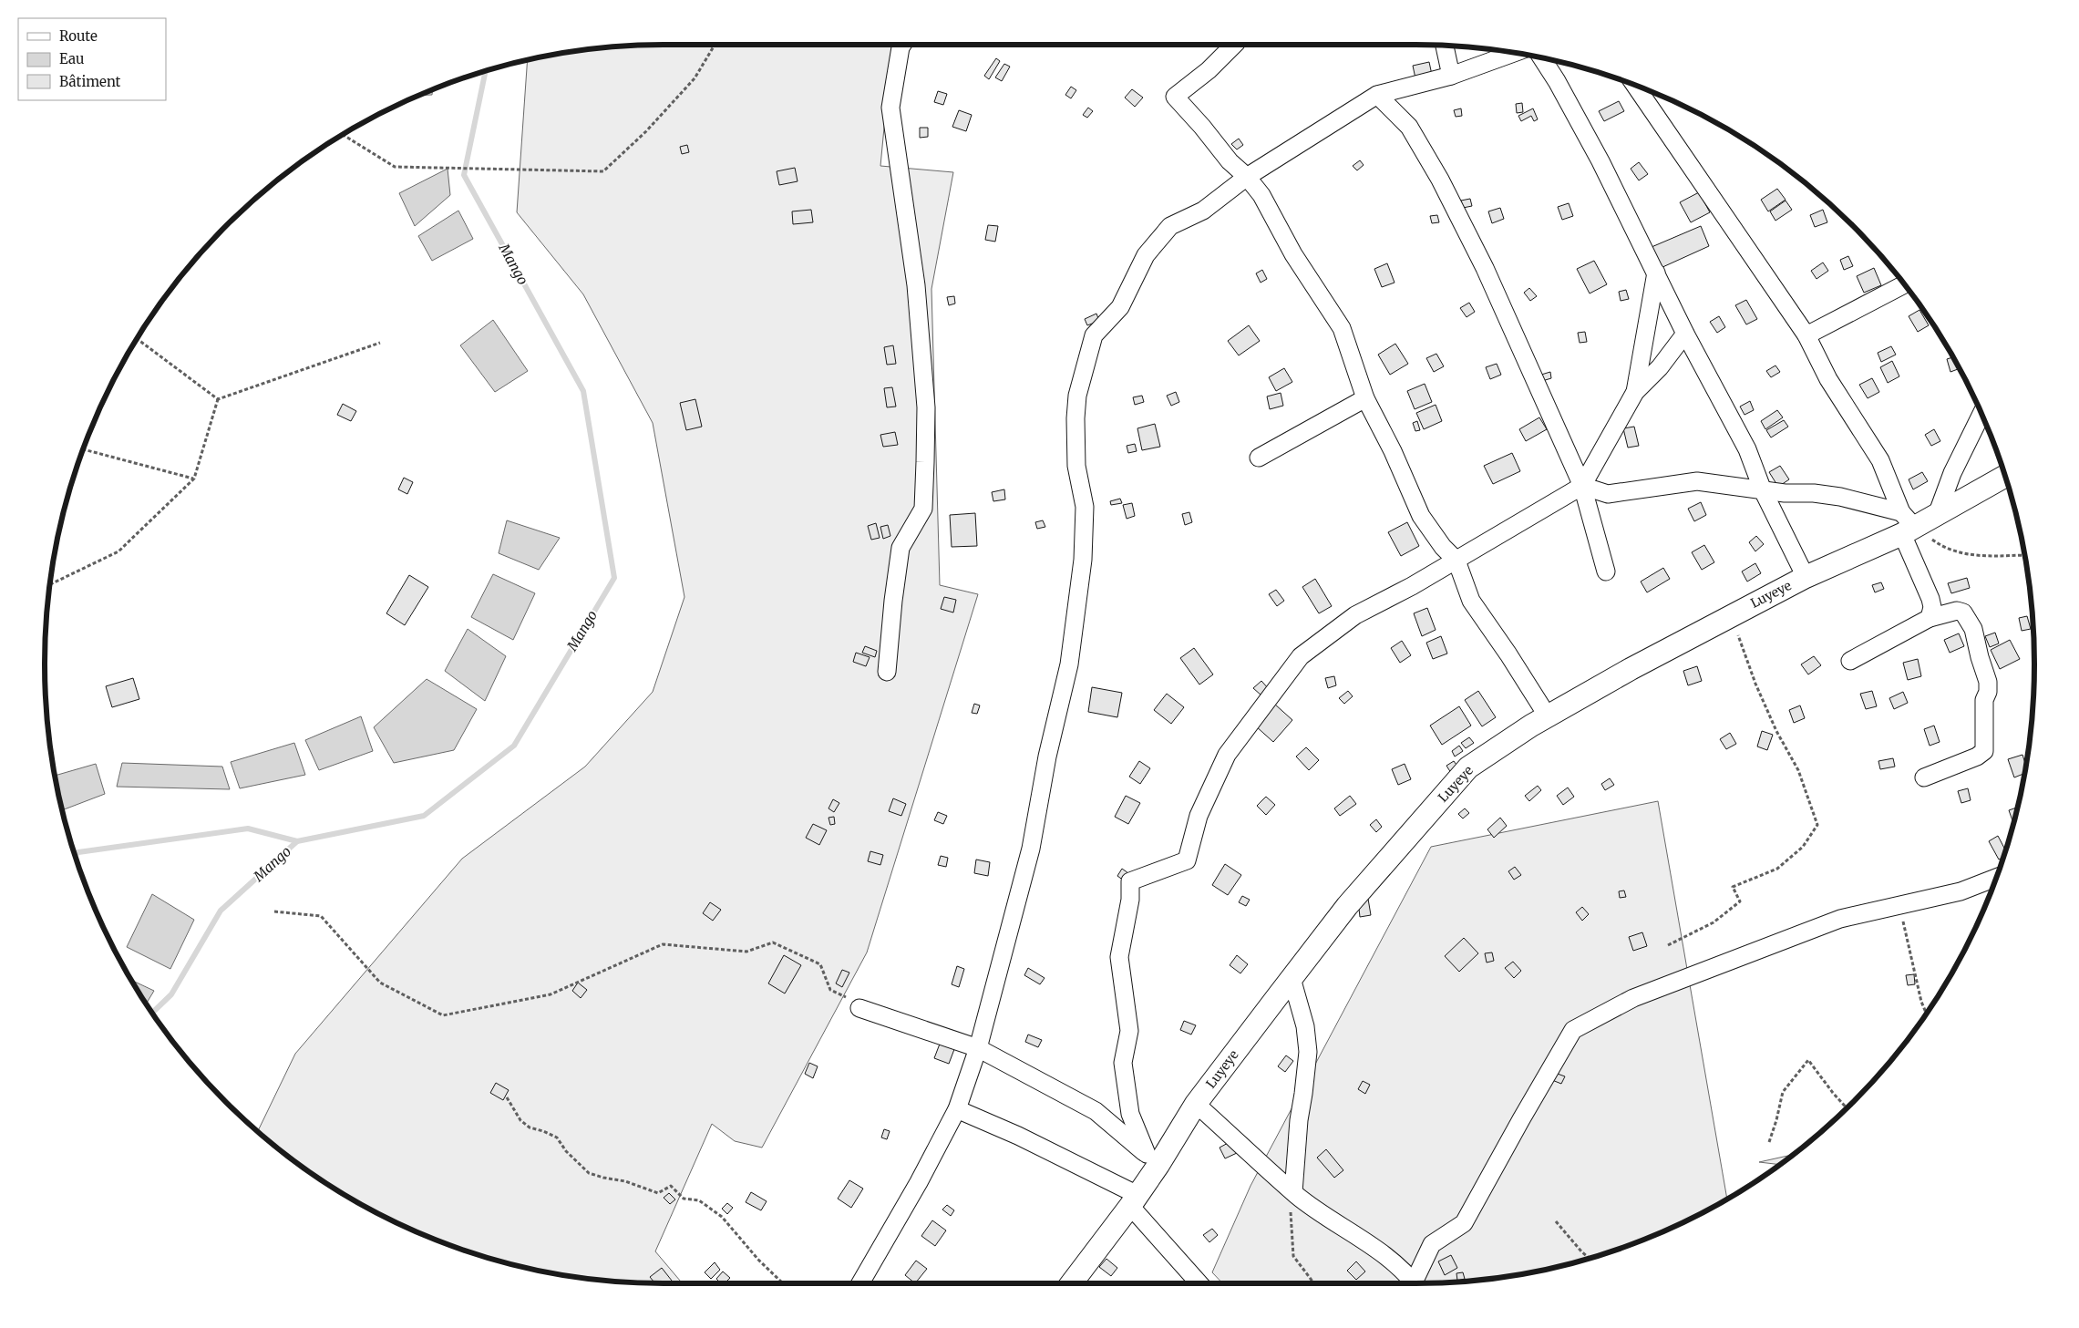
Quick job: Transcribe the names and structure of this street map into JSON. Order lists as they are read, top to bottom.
{
  "streets": {
    "street": ["Luyeye"]
  },
  "water": ["Mango"],
  "legend": ["Route", "Eau", "Bâtiment"]
}
